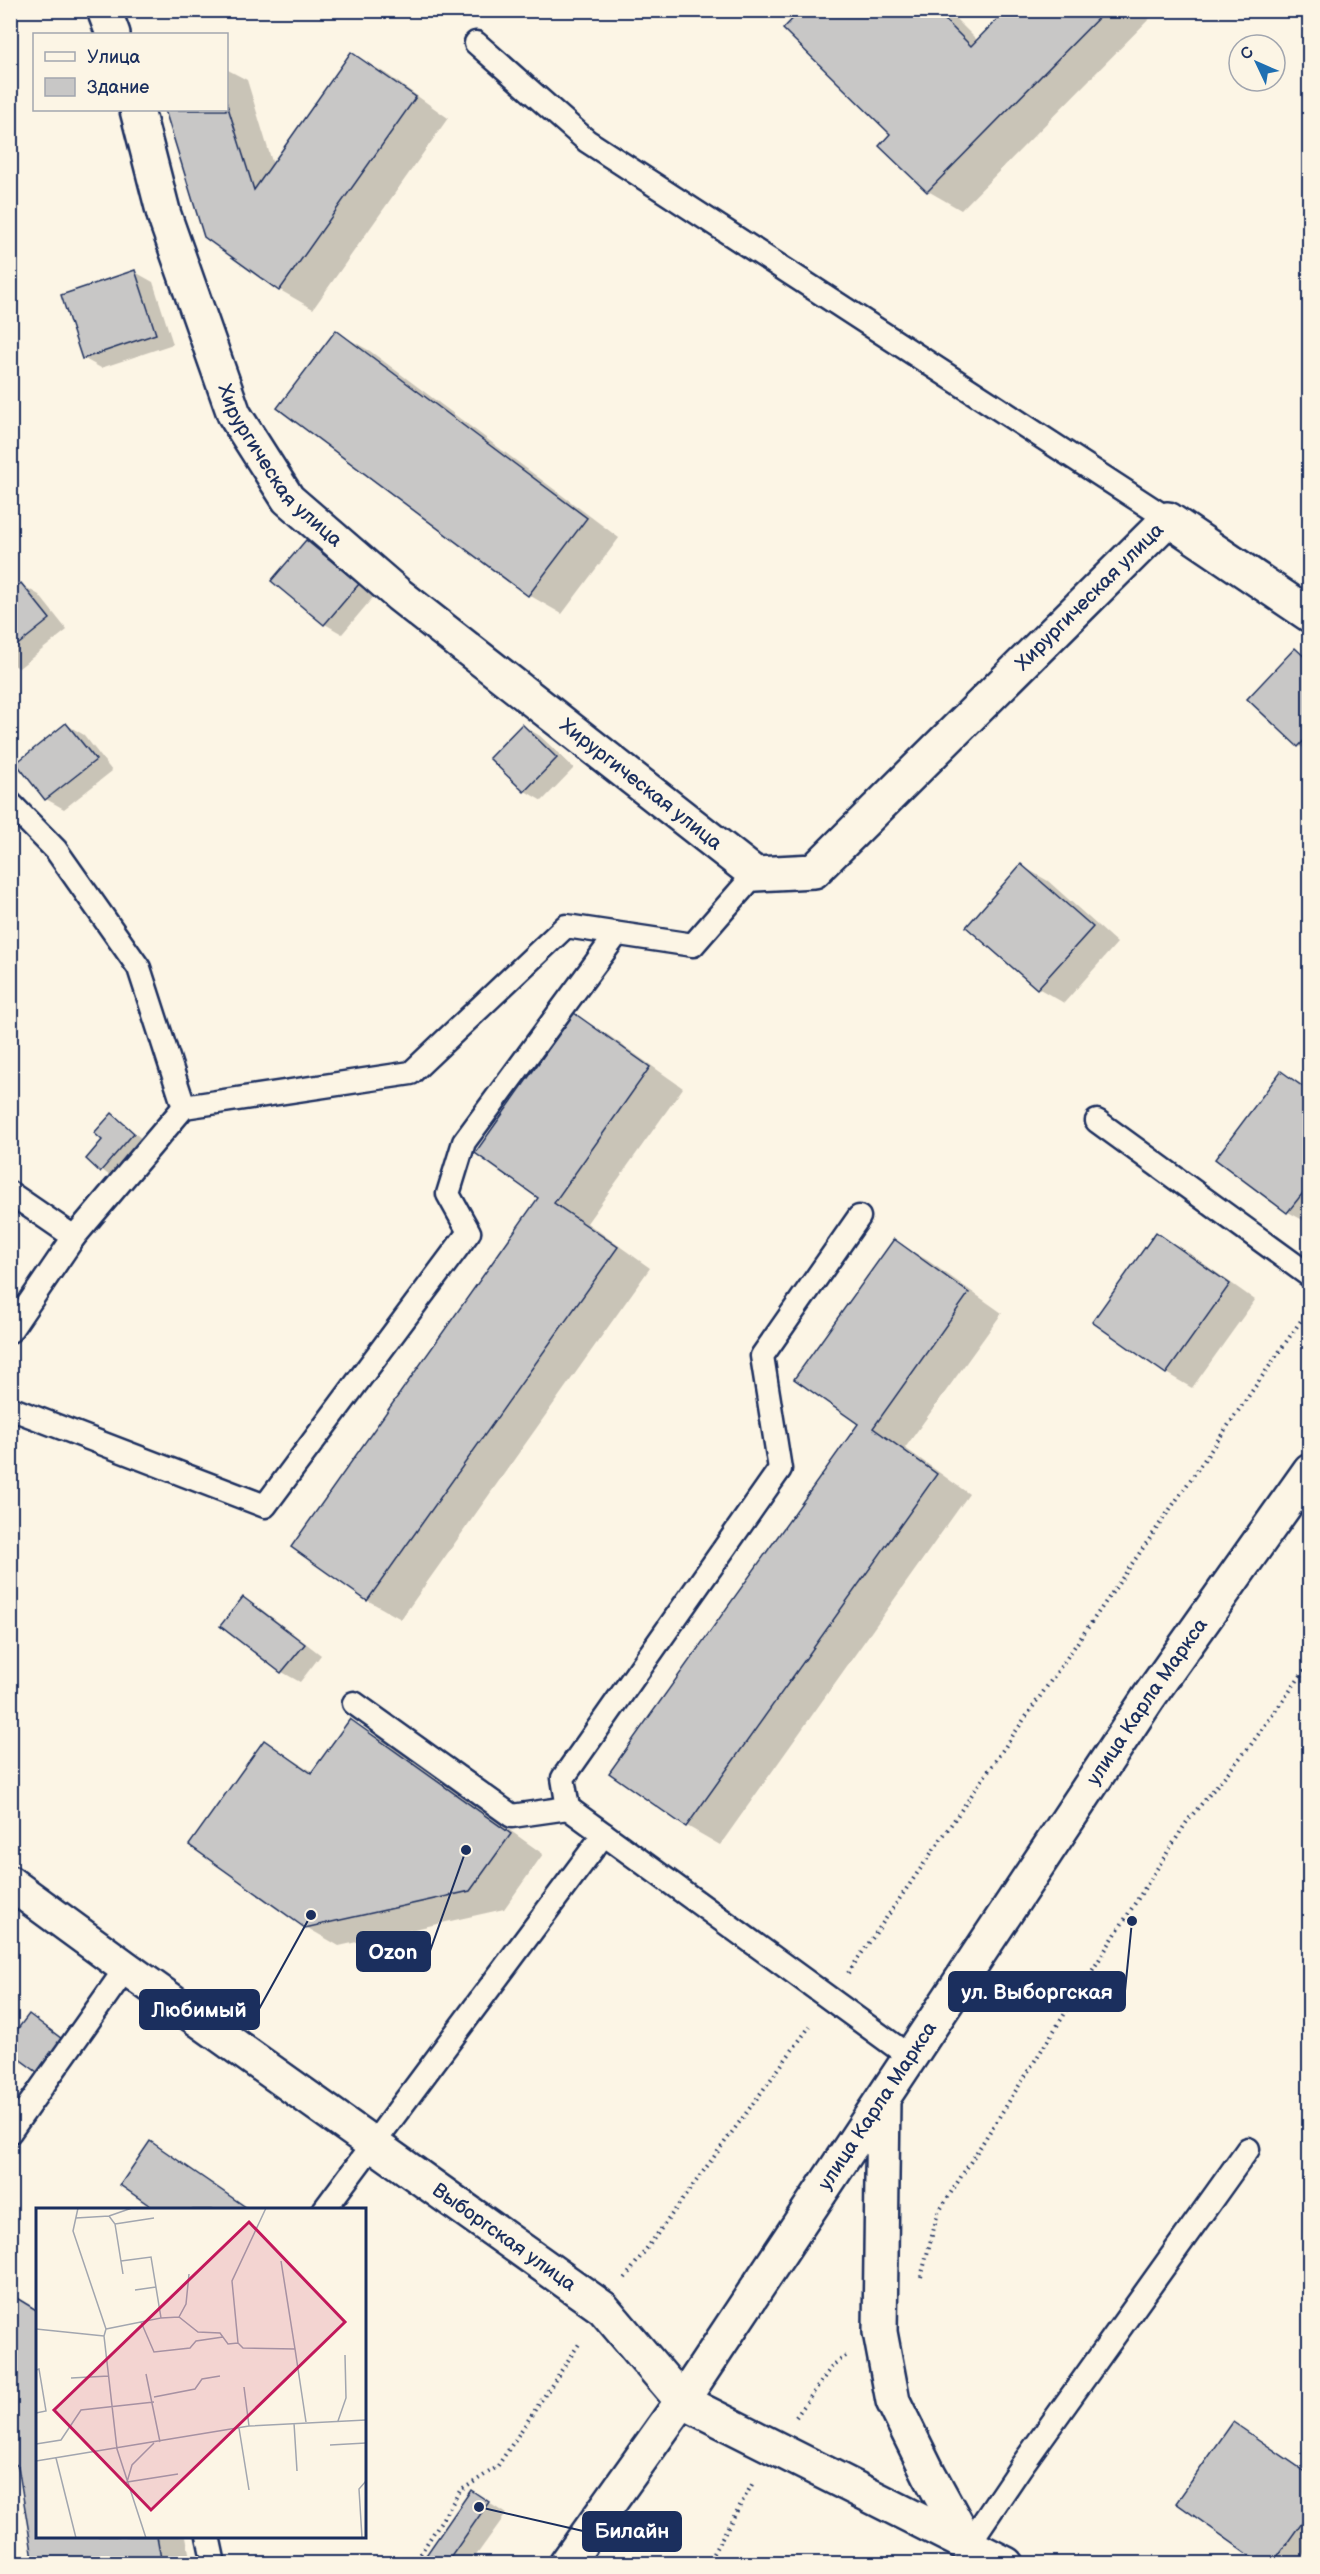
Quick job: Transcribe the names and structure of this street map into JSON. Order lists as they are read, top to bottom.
{
  "streets": {
    "main road": ["Хирургическая улица", "улица Карла Маркса", "Выборгская улица"]
  },
  "crossings": [
    ["улица Карла Маркса", "Выборгская улица"]
  ],
  "places": [
    "Ozon",
    "Любимый",
    "ул. Выборгская",
    "Билайн"
  ],
  "legend": ["Улица", "Здание"],
  "north": "top left"
}
